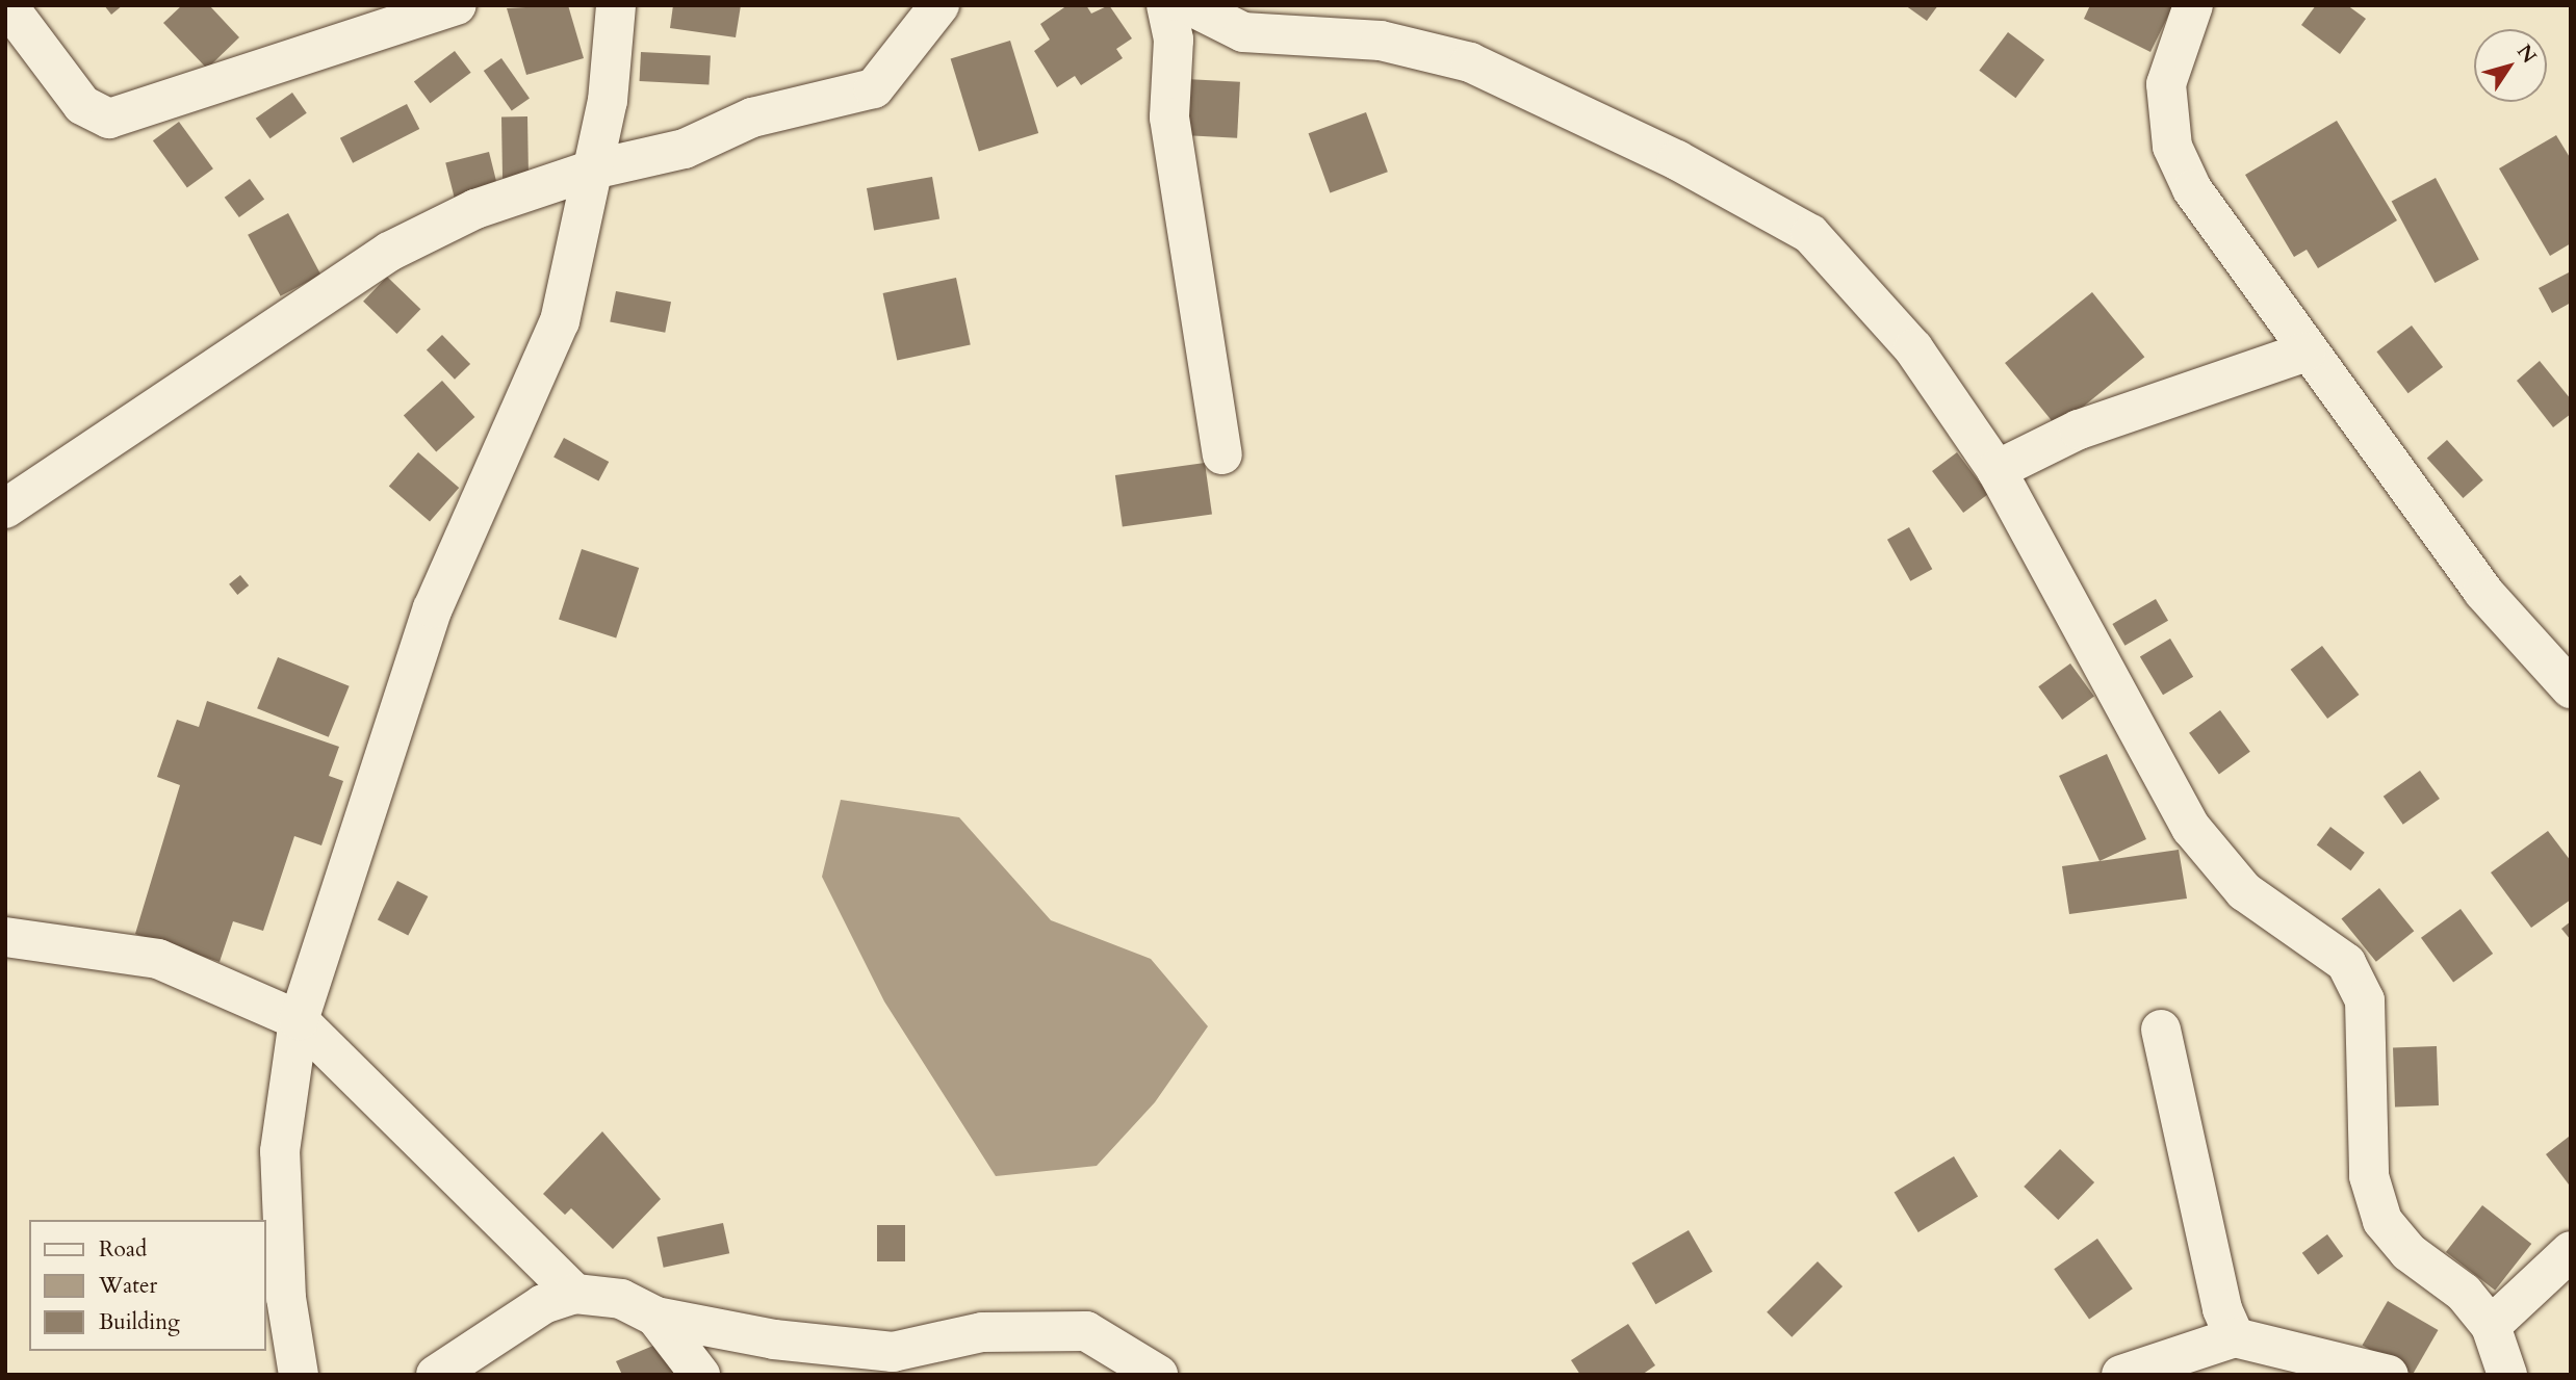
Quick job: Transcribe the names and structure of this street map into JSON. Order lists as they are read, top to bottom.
{
  "legend": ["Road", "Water", "Building"],
  "north": "top right"
}
